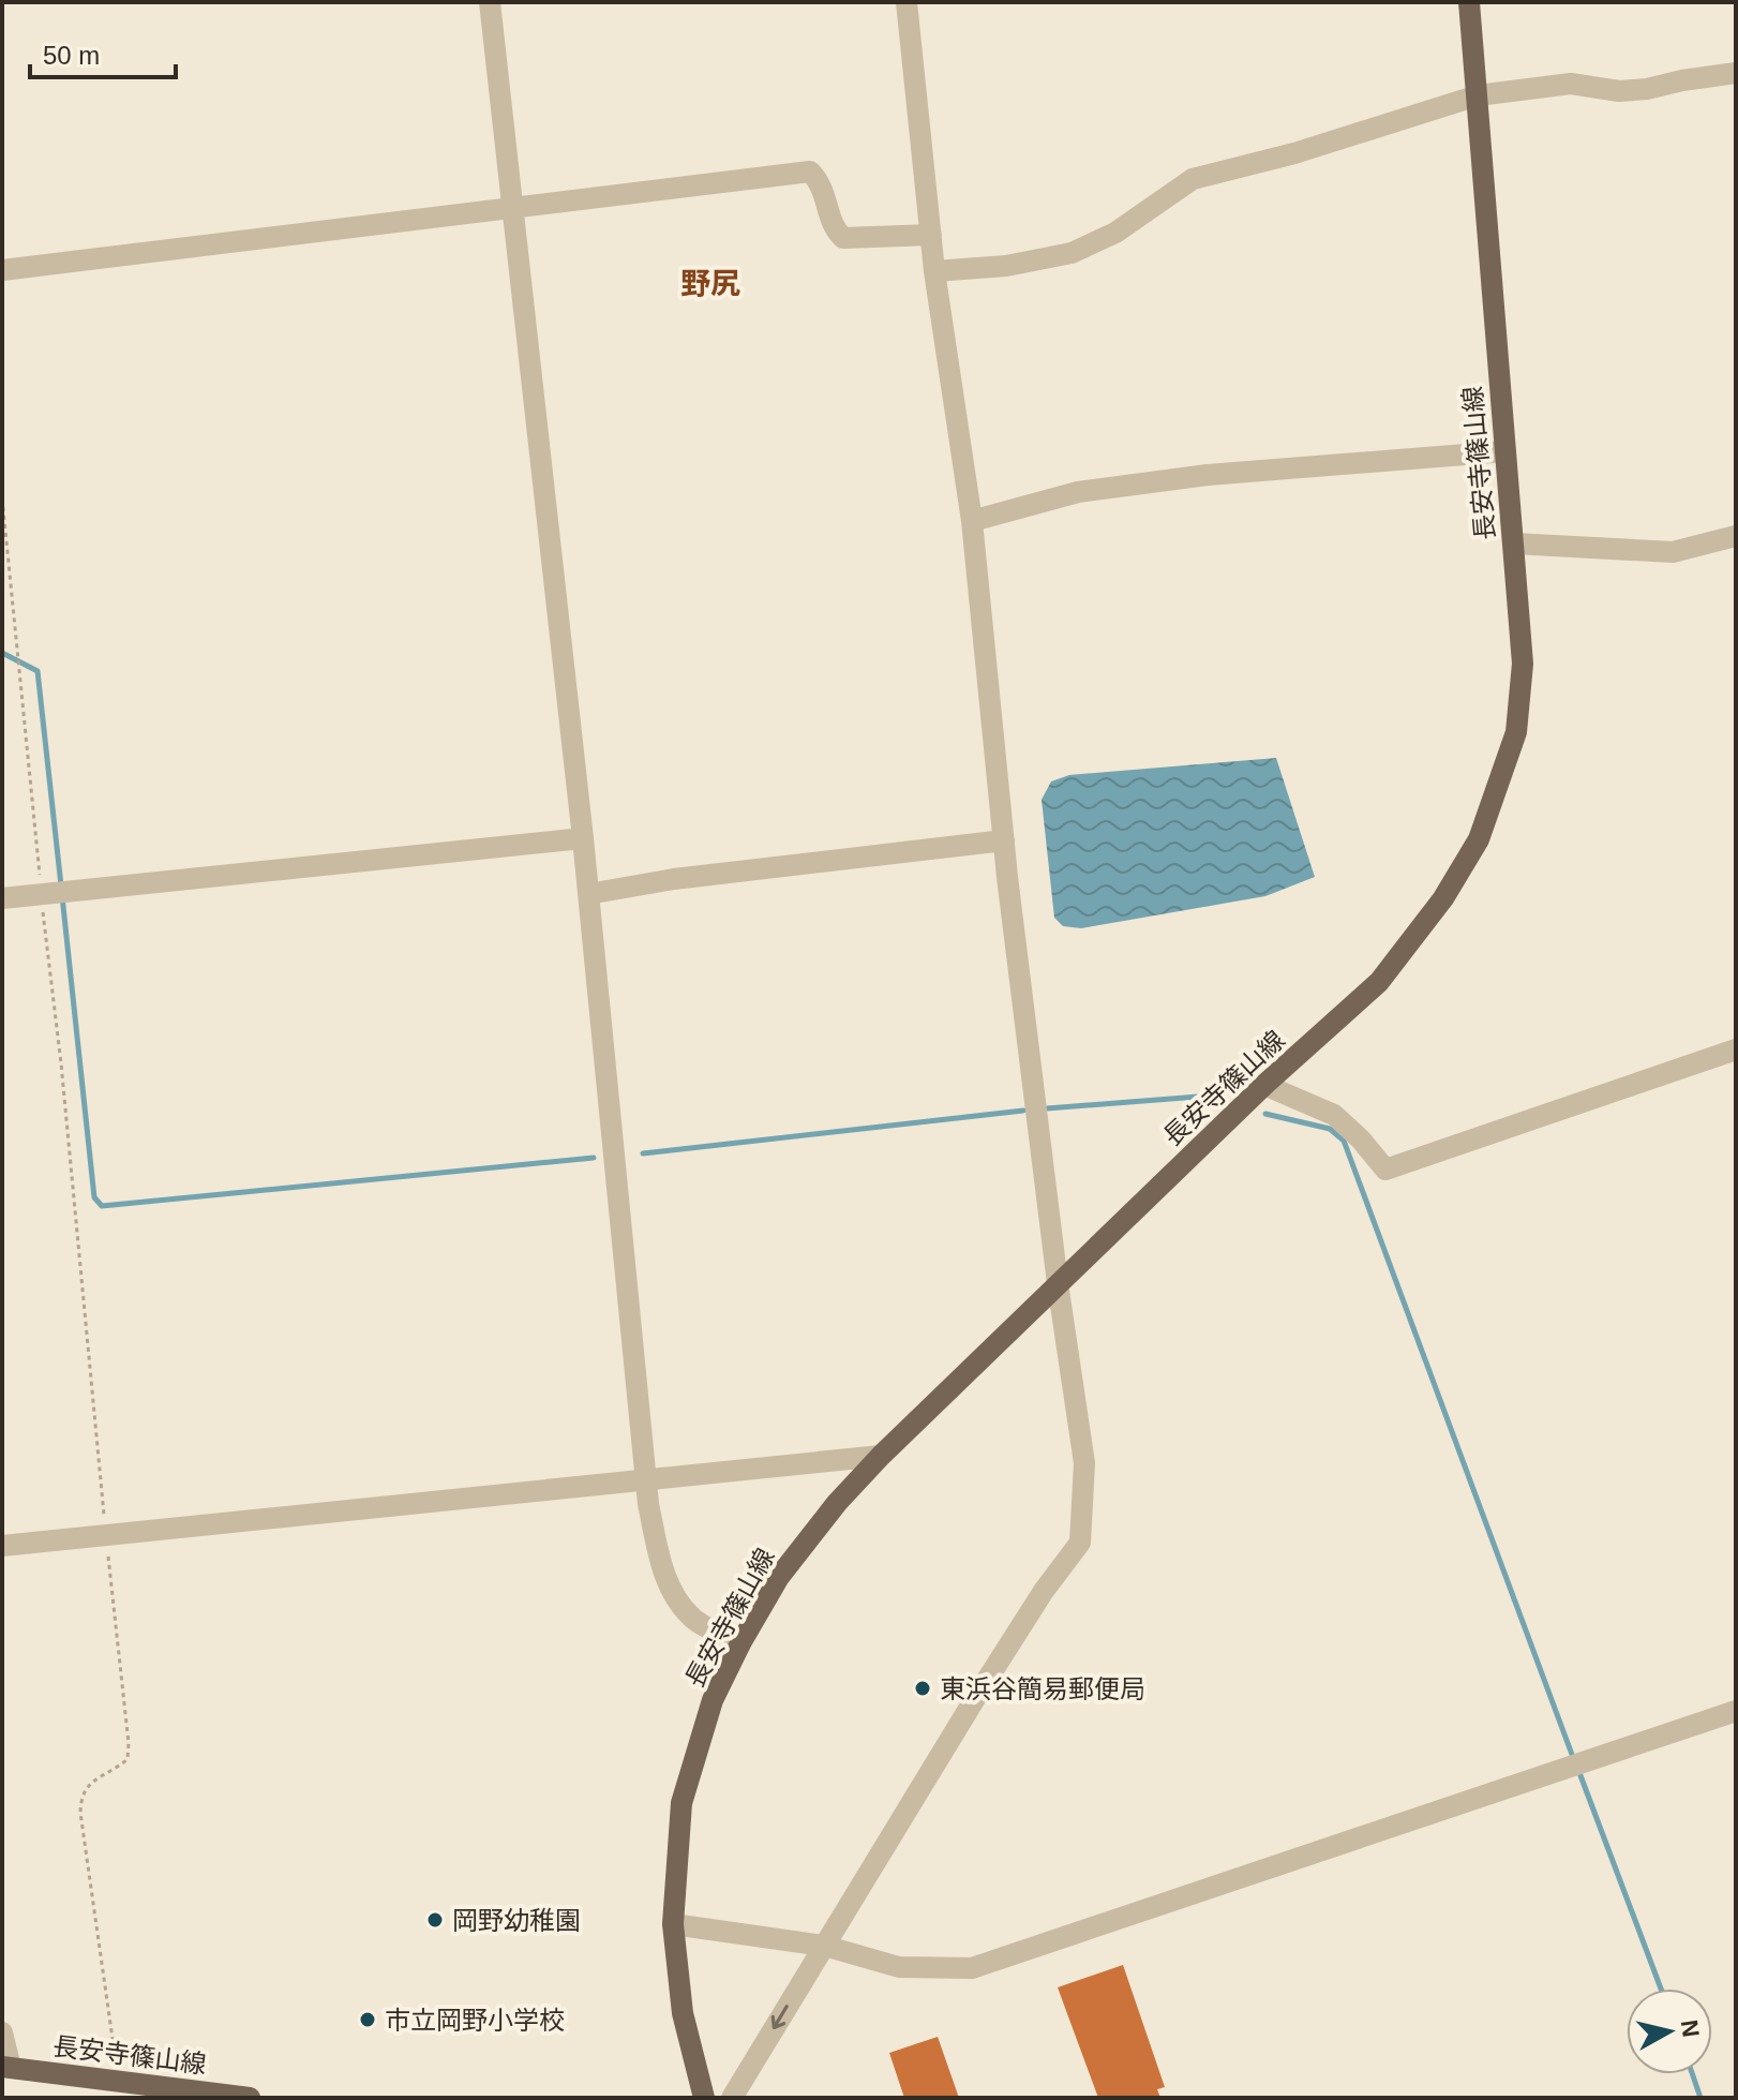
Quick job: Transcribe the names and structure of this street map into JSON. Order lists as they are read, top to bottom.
{
  "streets": {
    "main road": ["長安寺篠山線"]
  },
  "districts": ["野尻"],
  "places": ["東浜谷簡易郵便局", "岡野幼稚園", "市立岡野小学校"],
  "scale_bar": "50 m",
  "north": "right"
}
